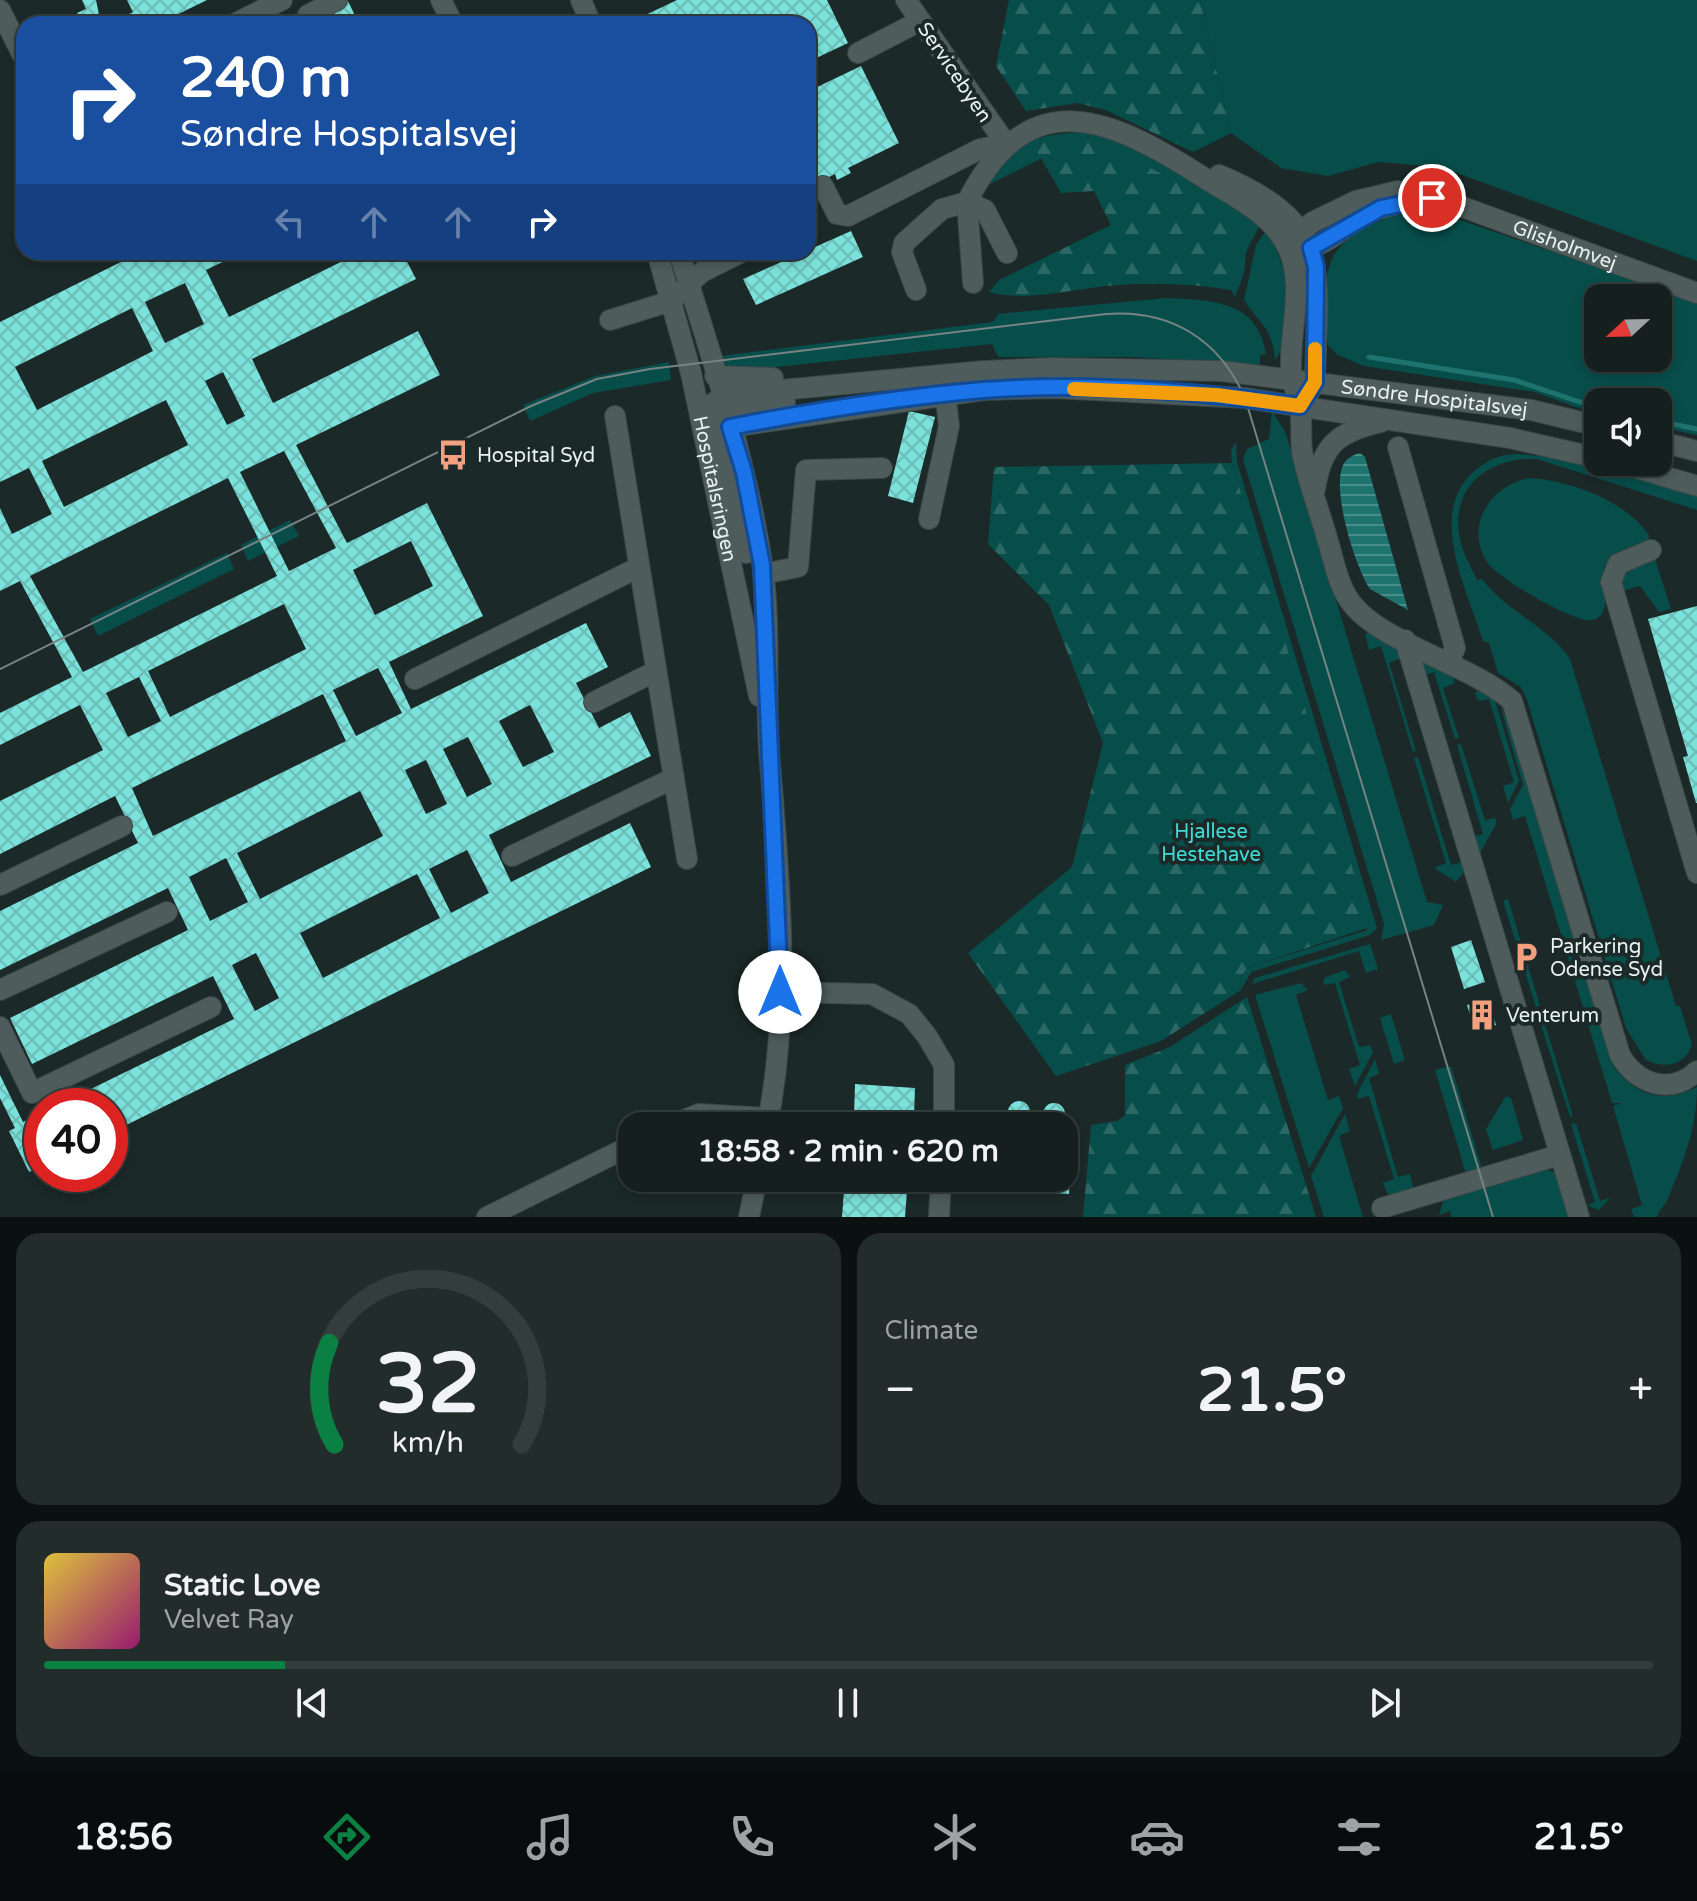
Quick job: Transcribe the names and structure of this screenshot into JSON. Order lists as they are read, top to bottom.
{
  "streets": {
    "street": [
      "Servicebyen",
      "Glisholmvej",
      "Søndre Hospitalsvej",
      "Hospitalsringen"
    ]
  },
  "crossings": [
    ["Søndre Hospitalsvej", "Hospitalsringen"]
  ],
  "parks": ["Hjallese Hestehave"],
  "places": {
    "bus stop": ["Hospital Syd"],
    "parking": ["Parkering Odense Syd"],
    "building": ["Venterum"]
  },
  "north": "left",
  "page": {
    "turn": ["240 m", "Søndre Hospitalsvej"],
    "limit": "40",
    "trip": "18:58 · 2 min · 620 m",
    "tile": "Climate",
    "heat": ["−", "21.5°", "+"],
    "song": ["Static Love", "Velvet Ray"],
    "tabs": ["18:56", "21.5°"],
    "gauge": ["32", "km/h"]
  }
}
